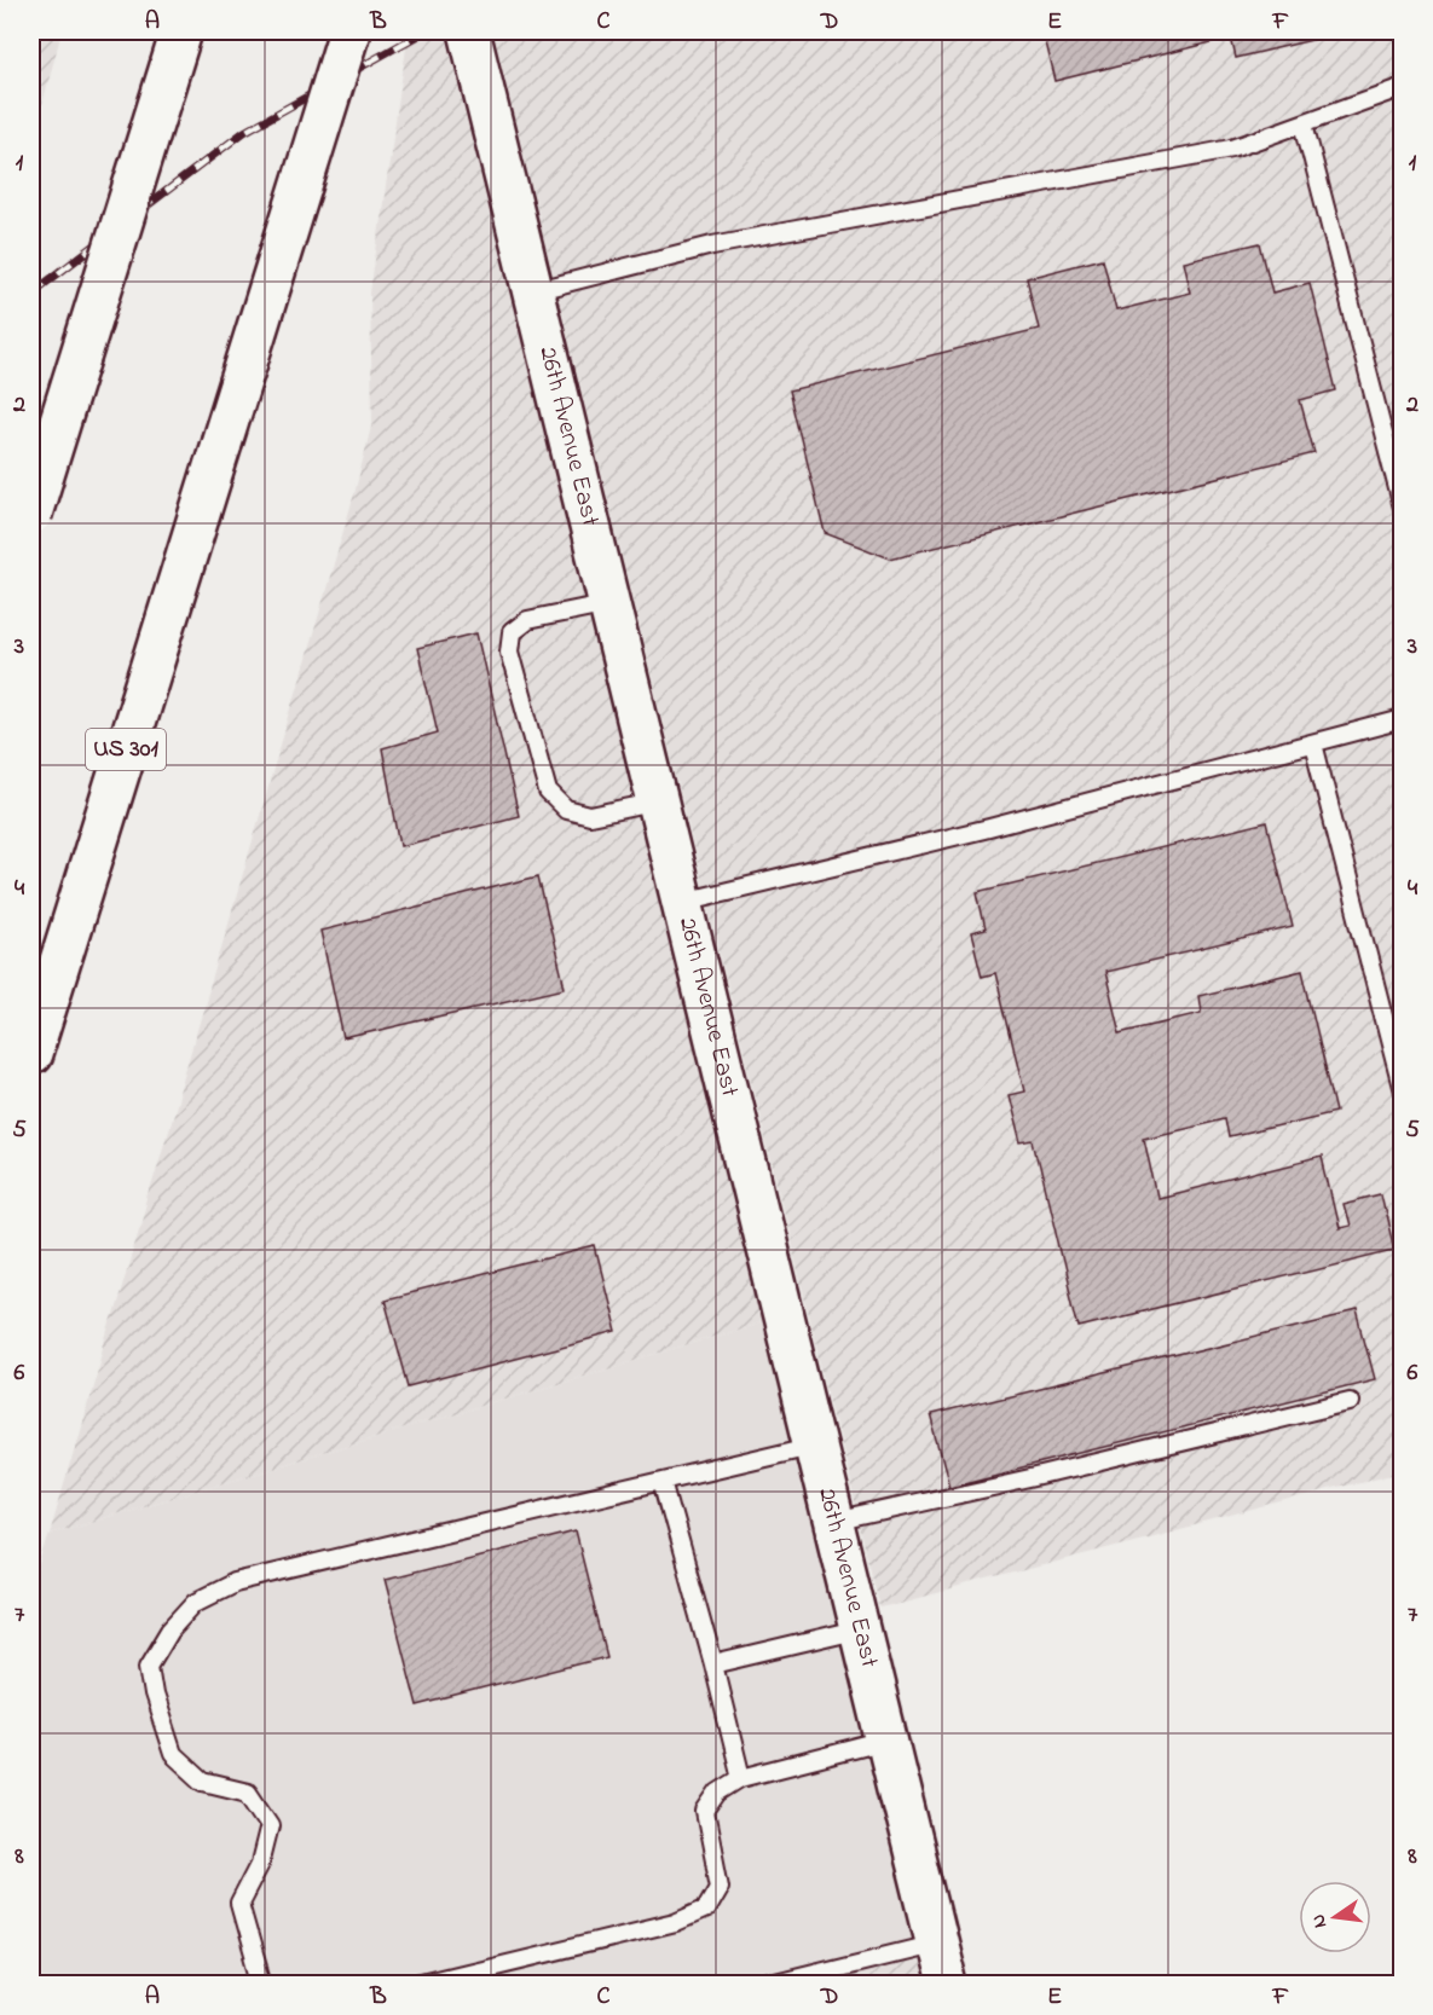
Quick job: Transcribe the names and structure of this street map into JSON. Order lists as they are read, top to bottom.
{
  "streets": {
    "street": ["26th Avenue East", "US 301"]
  },
  "north": "left",
  "grid": {
    "columns": [
      "A",
      "B",
      "C",
      "D",
      "E",
      "F"
    ],
    "rows": [
      "1",
      "2",
      "3",
      "4",
      "5",
      "6",
      "7",
      "8"
    ]
  }
}
